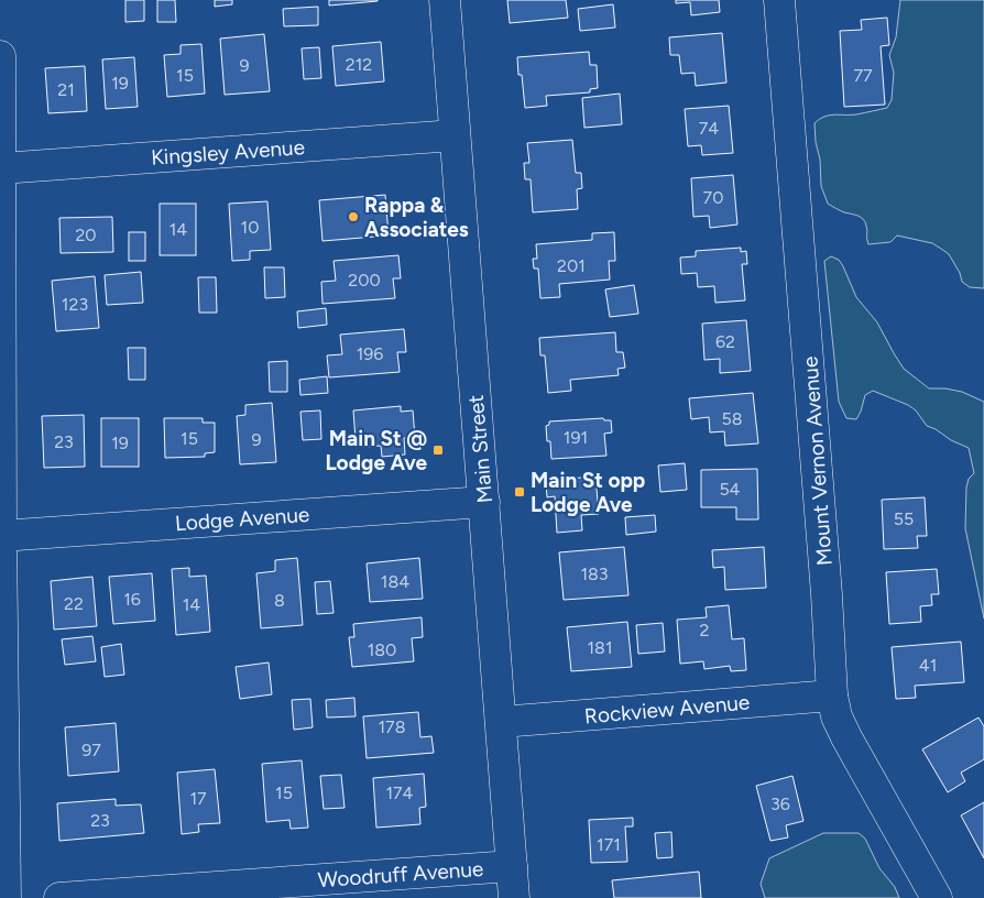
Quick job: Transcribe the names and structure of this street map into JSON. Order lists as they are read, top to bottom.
{
  "streets": {
    "street": [
      "Kingsley Avenue",
      "Main Street",
      "Mount Vernon Avenue",
      "Lodge Avenue",
      "Rockview Avenue",
      "Woodruff Avenue"
    ]
  },
  "crossings": [
    ["Kingsley Avenue", "Main Street"],
    ["Main Street", "Lodge Avenue"],
    ["Main Street", "Rockview Avenue"],
    ["Main Street", "Woodruff Avenue"],
    ["Mount Vernon Avenue", "Rockview Avenue"]
  ],
  "places": {
    "other": ["Rappa & Associates"],
    "transit": ["Main St @ Lodge Ave", "Main St opp Lodge Ave"]
  },
  "house_numbers": [
    "212",
    "9",
    "15",
    "77",
    "19",
    "21",
    "74",
    "70",
    "10",
    "14",
    "20",
    "201",
    "200",
    "123",
    "62",
    "196",
    "58",
    "191",
    "15",
    "9",
    "23",
    "19",
    "54",
    "55",
    "183",
    "184",
    "16",
    "8",
    "22",
    "14",
    "2",
    "181",
    "180",
    "41",
    "178",
    "97",
    "15",
    "174",
    "17",
    "36",
    "23",
    "171"
  ]
}
